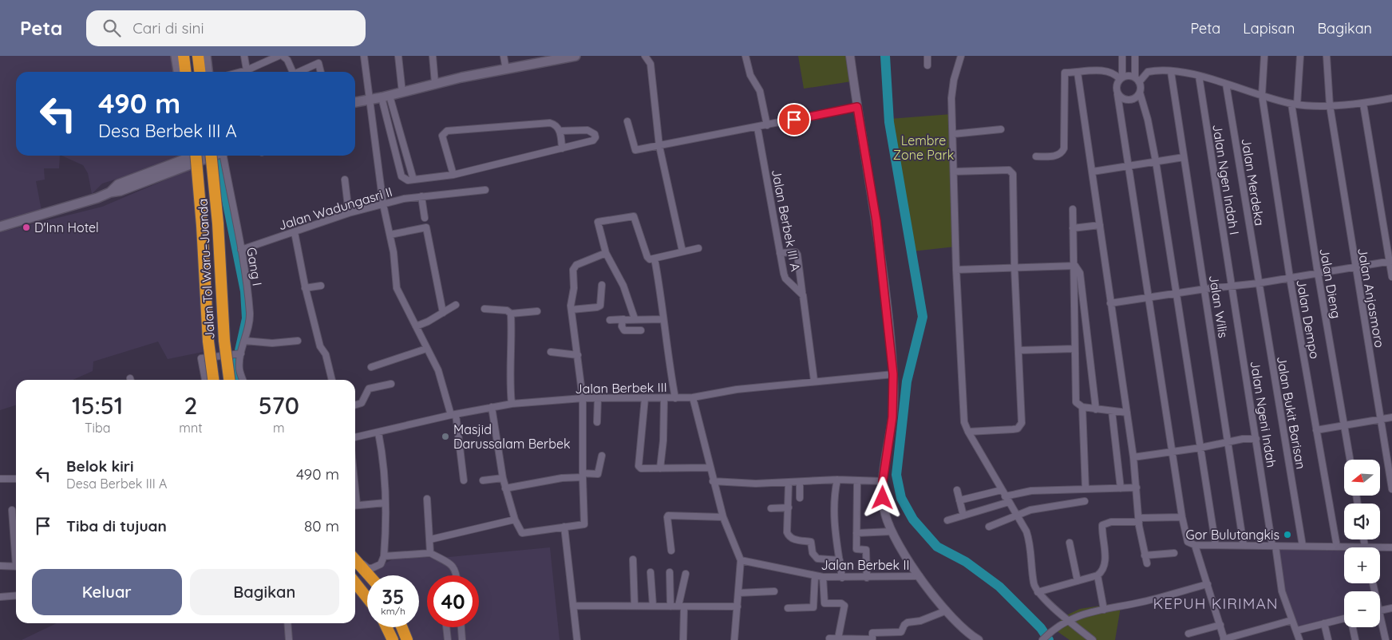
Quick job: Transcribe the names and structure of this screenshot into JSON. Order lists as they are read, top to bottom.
{
  "streets": {
    "highway": ["Jalan Tol Waru–Juanda"],
    "street": [
      "Jalan Ngen Indah I",
      "Jalan Merdeka",
      "Jalan Wadungasri II",
      "Jalan Berbek III A",
      "Gang I",
      "Jalan Dieng",
      "Jalan Anjasmoro",
      "Jalan Wilis",
      "Jalan Dempo",
      "Jalan Berbek III",
      "Jalan Bukit Barisan",
      "Jalan Ngeni Indah",
      "Jalan Berbek II"
    ]
  },
  "crossings": [
    ["Jalan Ngen Indah I", "Jalan Ngeni Indah"],
    ["Jalan Merdeka", "Jalan Bukit Barisan"],
    ["Jalan Wadungasri II", "Gang I"]
  ],
  "districts": ["KEPUH KIRIMAN"],
  "parks": ["Lembre Zone Park"],
  "places": ["D'Inn Hotel", "Masjid Darussalam Berbek", "Gor Bulutangkis"],
  "north": "left",
  "page": {
    "header": "Peta",
    "search": "Cari di sini",
    "nav": ["Peta", "Lapisan", "Bagikan"],
    "turn": ["490 m", "Desa Berbek III A"],
    "eta": [
      "15:51",
      "Tiba",
      "2",
      "mnt",
      "570",
      "m"
    ],
    "list": [
      {
        "name": "Belok kiri",
        "note": "Desa Berbek III A",
        "value": "490 m"
      },
      {
        "name": "Tiba di tujuan",
        "value": "80 m"
      }
    ],
    "map_buttons": ["+", "−"],
    "buttons": ["Keluar", "Bagikan"],
    "speed": "35 km/h",
    "limit": "40"
  }
}
